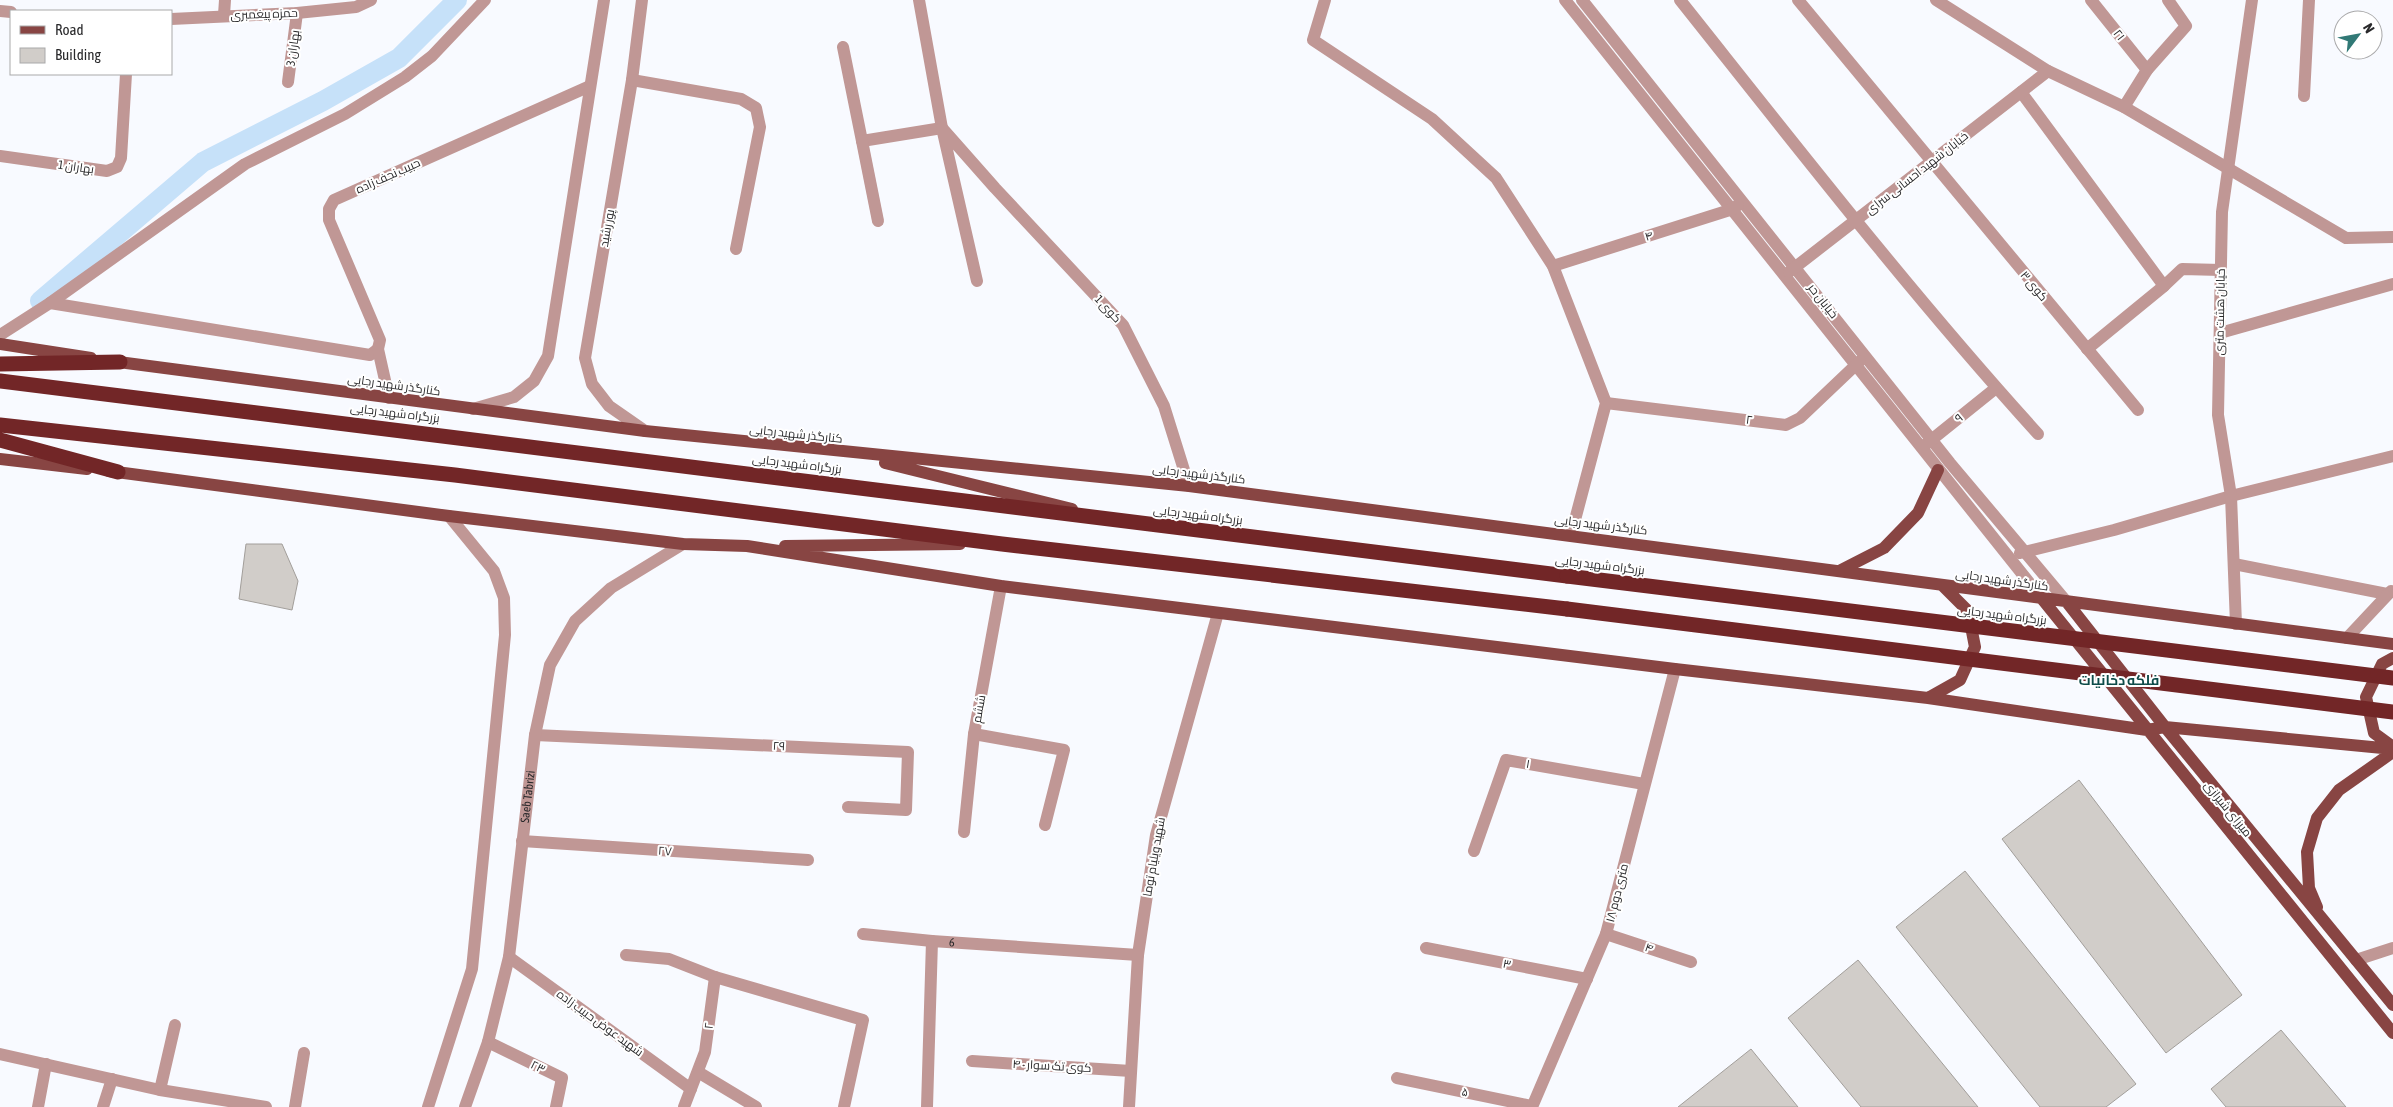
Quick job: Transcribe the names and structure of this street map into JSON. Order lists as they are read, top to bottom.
{
  "streets": {
    "highway": ["بزرگراه شهید رجایی"],
    "main road": ["کنارگذر شهید رجایی", "میرزای شیرازی"],
    "street": [
      "حمزه پیغمبری",
      "۲۱",
      "بهاران 3",
      "بهاران 1",
      "خیابان شهید احسانی سرای",
      "حبیب نجف زاده",
      "پور رشید",
      "۴",
      "کوی ۳",
      "خیابان حر",
      "کوی 1",
      "خیابان هشت متری",
      "۹",
      "۲",
      "ششم",
      "۲۹",
      "۱",
      "Saeb Tabrizi",
      "۲۷",
      "شهید ویلیام توما",
      "۱۸ متری دوم",
      "6",
      "۳",
      "شهید عوض حبیب زاده",
      "۴ - کوی تک سوار",
      "۲۳",
      "۵"
    ]
  },
  "crossings": [
    ["حمزه پیغمبری", "بهاران 3"],
    ["خیابان شهید احسانی سرای", "کوی ۳"],
    ["خیابان شهید احسانی سرای", "خیابان حر"],
    ["پور رشید", "کنارگذر شهید رجایی"],
    ["۴", "خیابان حر"],
    ["۴", "۱۸ متری دوم"],
    ["خیابان حر", "کنارگذر شهید رجایی"],
    ["خیابان حر", "۹"],
    ["خیابان حر", "۲"],
    ["خیابان حر", "میرزای شیرازی"],
    ["کوی 1", "کنارگذر شهید رجایی"],
    ["خیابان هشت متری", "کنارگذر شهید رجایی"],
    ["کنارگذر شهید رجایی", "میرزای شیرازی"],
    ["۲", "شهید عوض حبیب زاده"],
    ["۲۹", "Saeb Tabrizi"],
    ["۱", "۱۸ متری دوم"],
    ["Saeb Tabrizi", "۲۷"],
    ["Saeb Tabrizi", "شهید عوض حبیب زاده"],
    ["Saeb Tabrizi", "۲۳"],
    ["شهید ویلیام توما", "6"],
    ["شهید ویلیام توما", "۴ - کوی تک سوار"],
    ["۱۸ متری دوم", "۳"],
    ["۱۸ متری دوم", "۵"]
  ],
  "districts": ["فلکه دخانیات"],
  "legend": ["Road", "Building"],
  "north": "top right"
}
